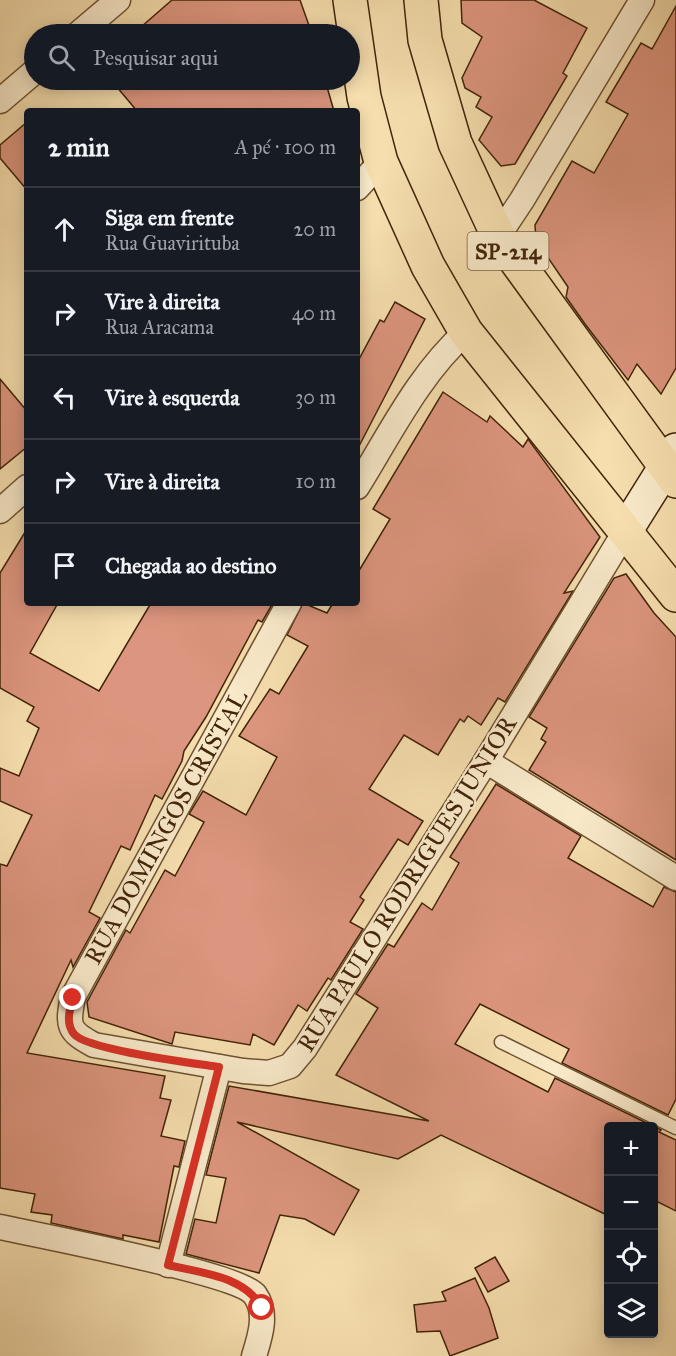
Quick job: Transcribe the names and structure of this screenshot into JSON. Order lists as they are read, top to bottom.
{
  "streets": {
    "main road": ["SP-214"],
    "street": ["RUA DOMINGOS CRISTAL", "RUA PAULO RODRIGUES JUNIOR"]
  },
  "crossings": [
    ["SP-214", "RUA PAULO RODRIGUES JUNIOR"],
    ["RUA DOMINGOS CRISTAL", "RUA PAULO RODRIGUES JUNIOR"]
  ],
  "page": {
    "search": "Pesquisar aqui",
    "heading": ["2 min", "A pé · 100 m"],
    "list": [
      ["Siga em frente", "Rua Guavirituba", "20 m"],
      ["Vire à direita", "Rua Aracama", "40 m"],
      ["Vire à esquerda", "30 m"],
      ["Vire à direita", "10 m"],
      "Chegada ao destino"
    ],
    "map_buttons": ["+", "−"]
  }
}
